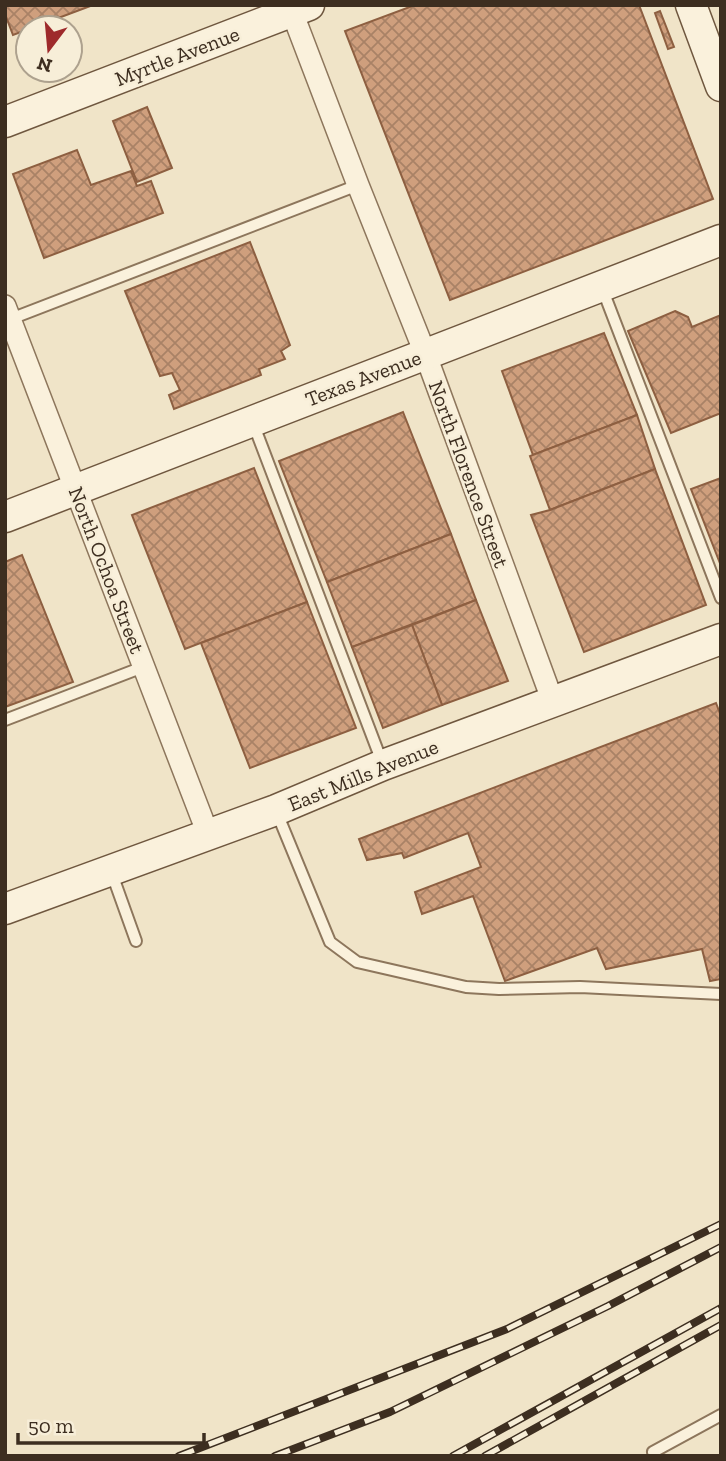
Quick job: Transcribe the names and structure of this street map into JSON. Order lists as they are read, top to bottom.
{
  "streets": {
    "street": [
      "Myrtle Avenue",
      "Texas Avenue",
      "North Florence Street",
      "North Ochoa Street",
      "East Mills Avenue"
    ]
  },
  "crossings": [
    ["Myrtle Avenue", "North Florence Street"],
    ["Texas Avenue", "North Florence Street"],
    ["Texas Avenue", "North Ochoa Street"],
    ["North Florence Street", "East Mills Avenue"],
    ["North Ochoa Street", "East Mills Avenue"]
  ],
  "scale_bar": "50 m",
  "north": "bottom"
}
